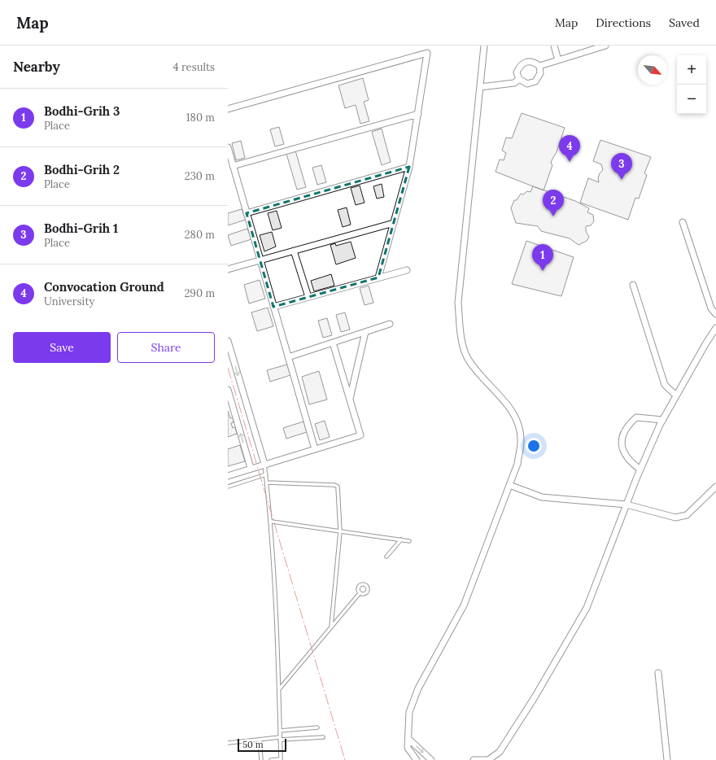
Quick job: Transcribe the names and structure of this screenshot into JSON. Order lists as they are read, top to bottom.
{
  "scale_bar": "50 m",
  "north": "bottom right",
  "page": {
    "header": "Map",
    "nav": ["Map", "Directions", "Saved"],
    "heading": ["Nearby", "4 results"],
    "map_buttons": ["+", "−"],
    "list": [
      {
        "mark": "1",
        "name": "Bodhi-Grih 3",
        "note": "Place",
        "value": "180 m"
      },
      {
        "mark": "2",
        "name": "Bodhi-Grih 2",
        "note": "Place",
        "value": "230 m"
      },
      {
        "mark": "3",
        "name": "Bodhi-Grih 1",
        "note": "Place",
        "value": "280 m"
      },
      {
        "mark": "4",
        "name": "Convocation Ground",
        "note": "University",
        "value": "290 m"
      }
    ],
    "pins": [
      "4",
      "3",
      "2",
      "1"
    ],
    "buttons": ["Save", "Share"],
    "scale": "50 m"
  }
}
